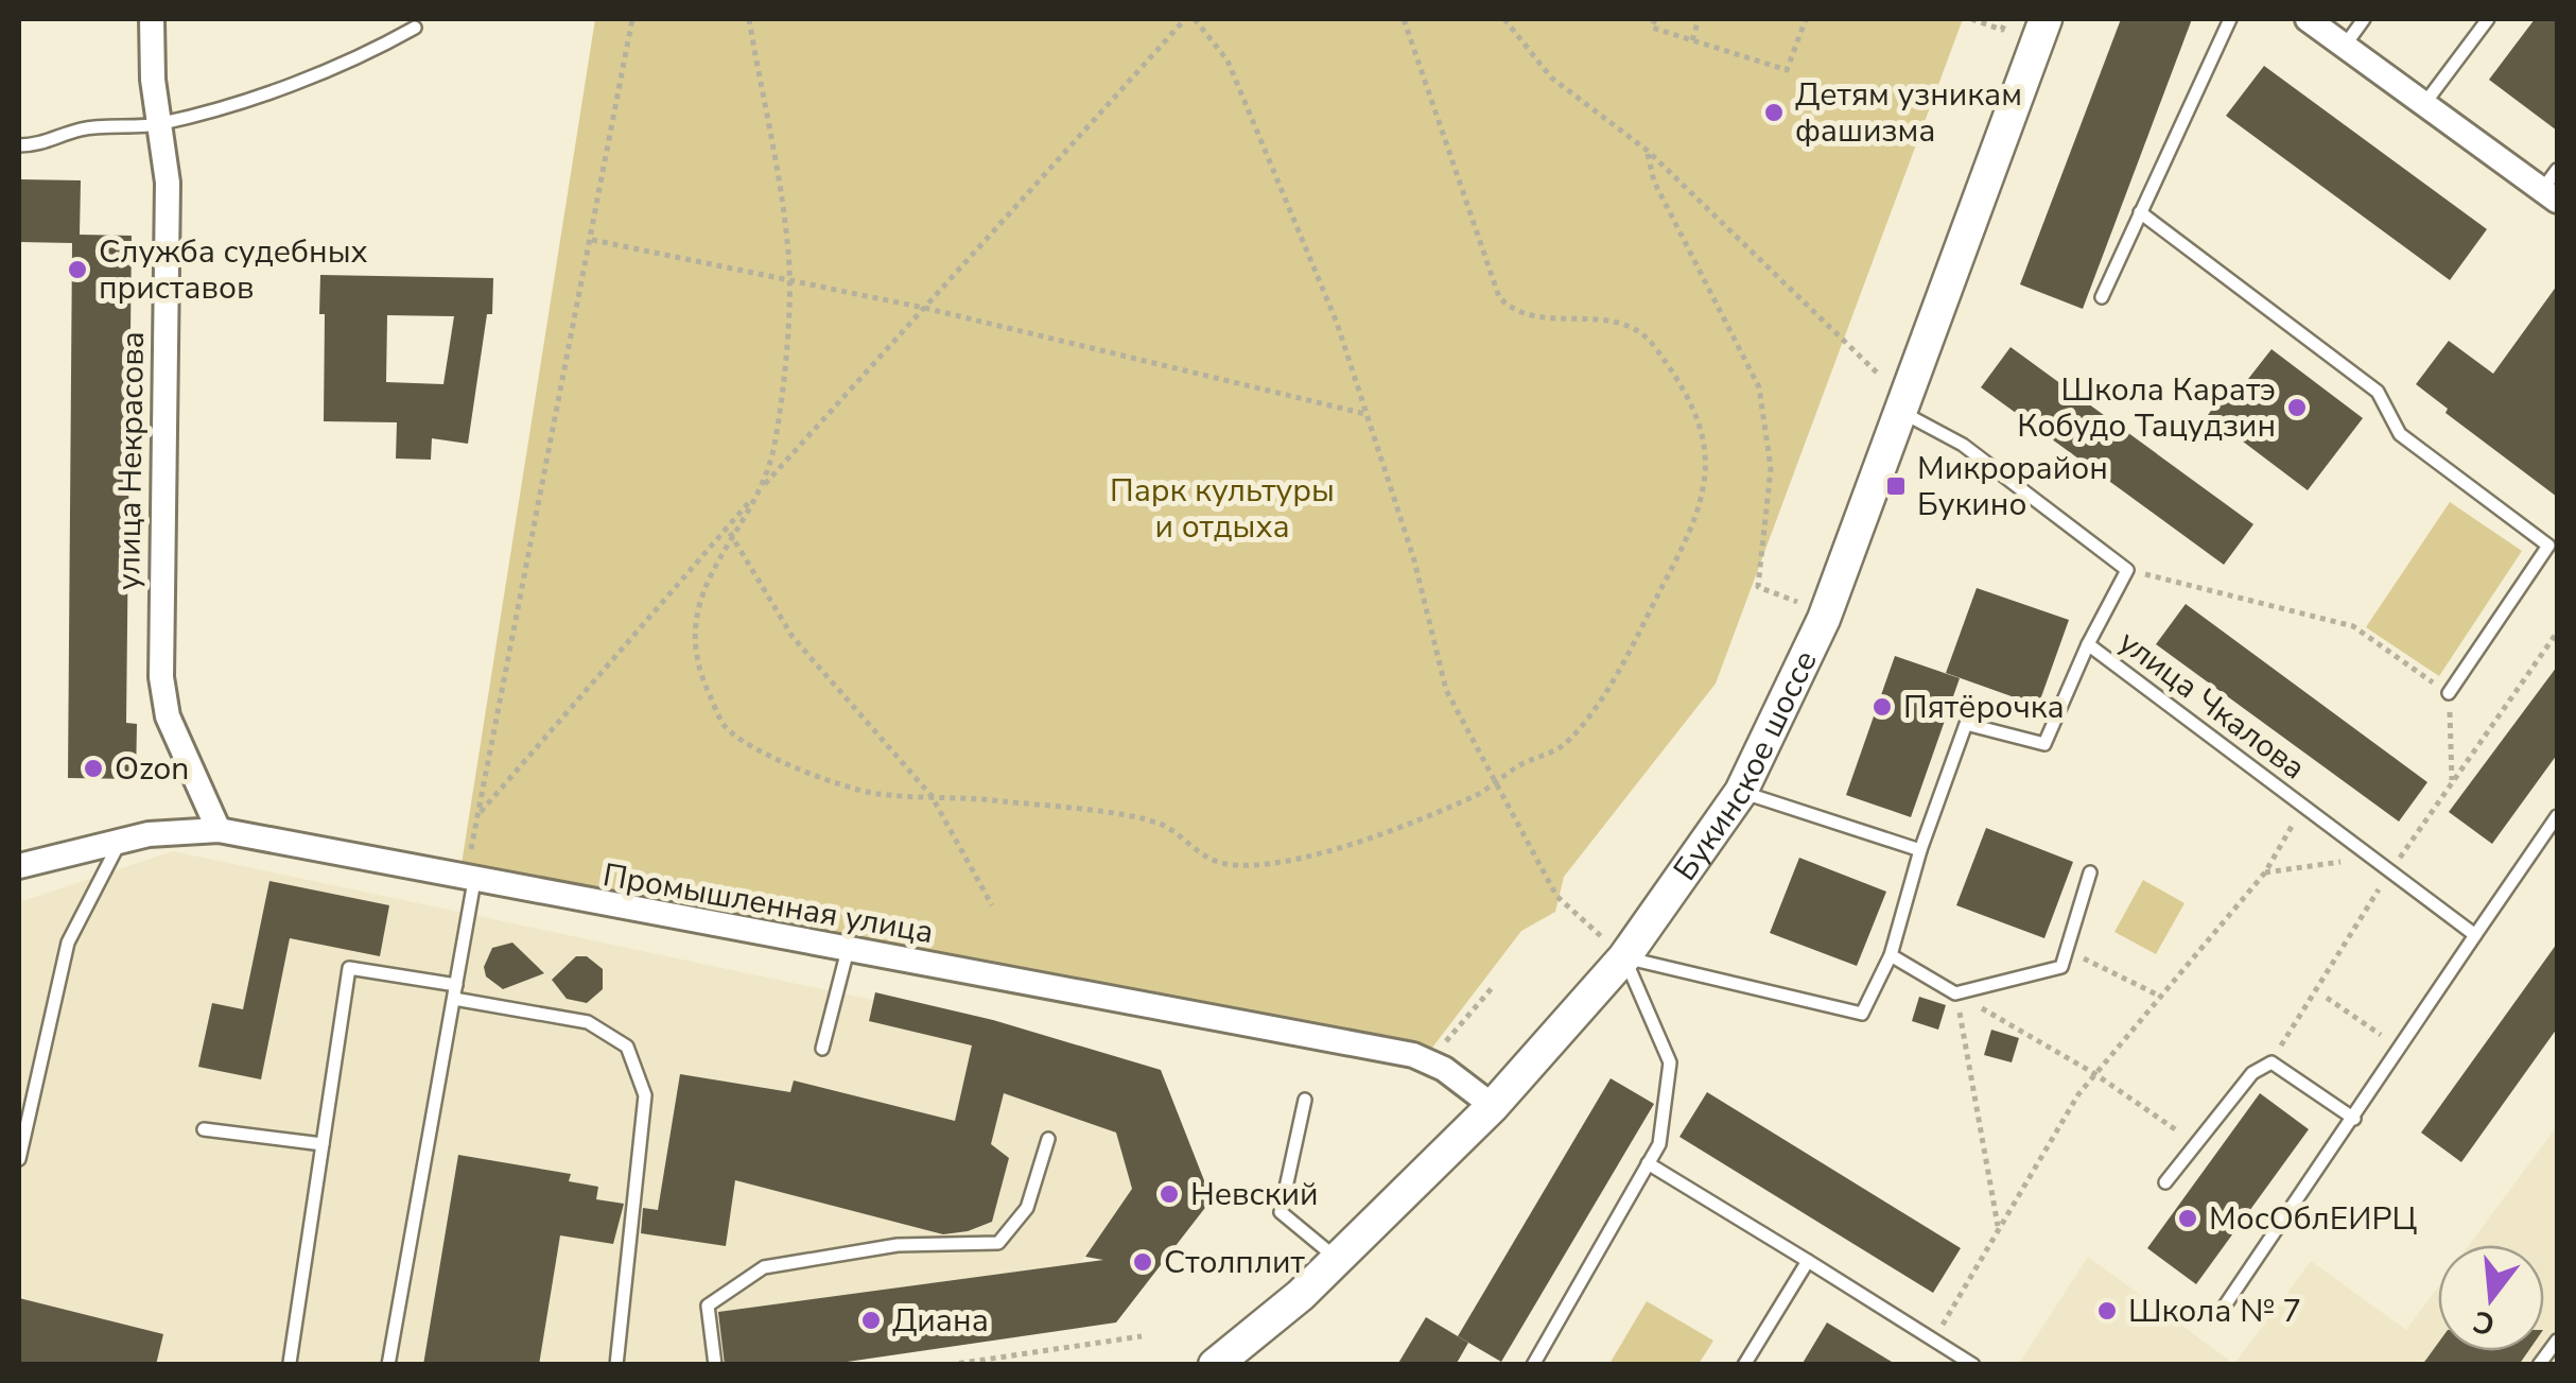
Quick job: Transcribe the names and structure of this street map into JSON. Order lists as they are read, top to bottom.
{
  "streets": {
    "main road": ["Букинское шоссе"],
    "street": ["улица Некрасова", "Промышленная улица"],
    "lane": ["улица Чкалова"]
  },
  "crossings": [
    ["улица Некрасова", "Промышленная улица"],
    ["Букинское шоссе", "Промышленная улица"]
  ],
  "parks": ["Парк культуры и отдыха"],
  "places": {
    "other": [
      "Детям узникам фашизма",
      "Служба судебных приставов",
      "Школа Каратэ Кобудо Тацудзин",
      "Пятёрочка",
      "Ozon",
      "Невский",
      "МосОблЕИРЦ",
      "Столплит",
      "Школа № 7",
      "Диана"
    ],
    "transit": ["Микрорайон Букино"]
  },
  "north": "bottom"
}
